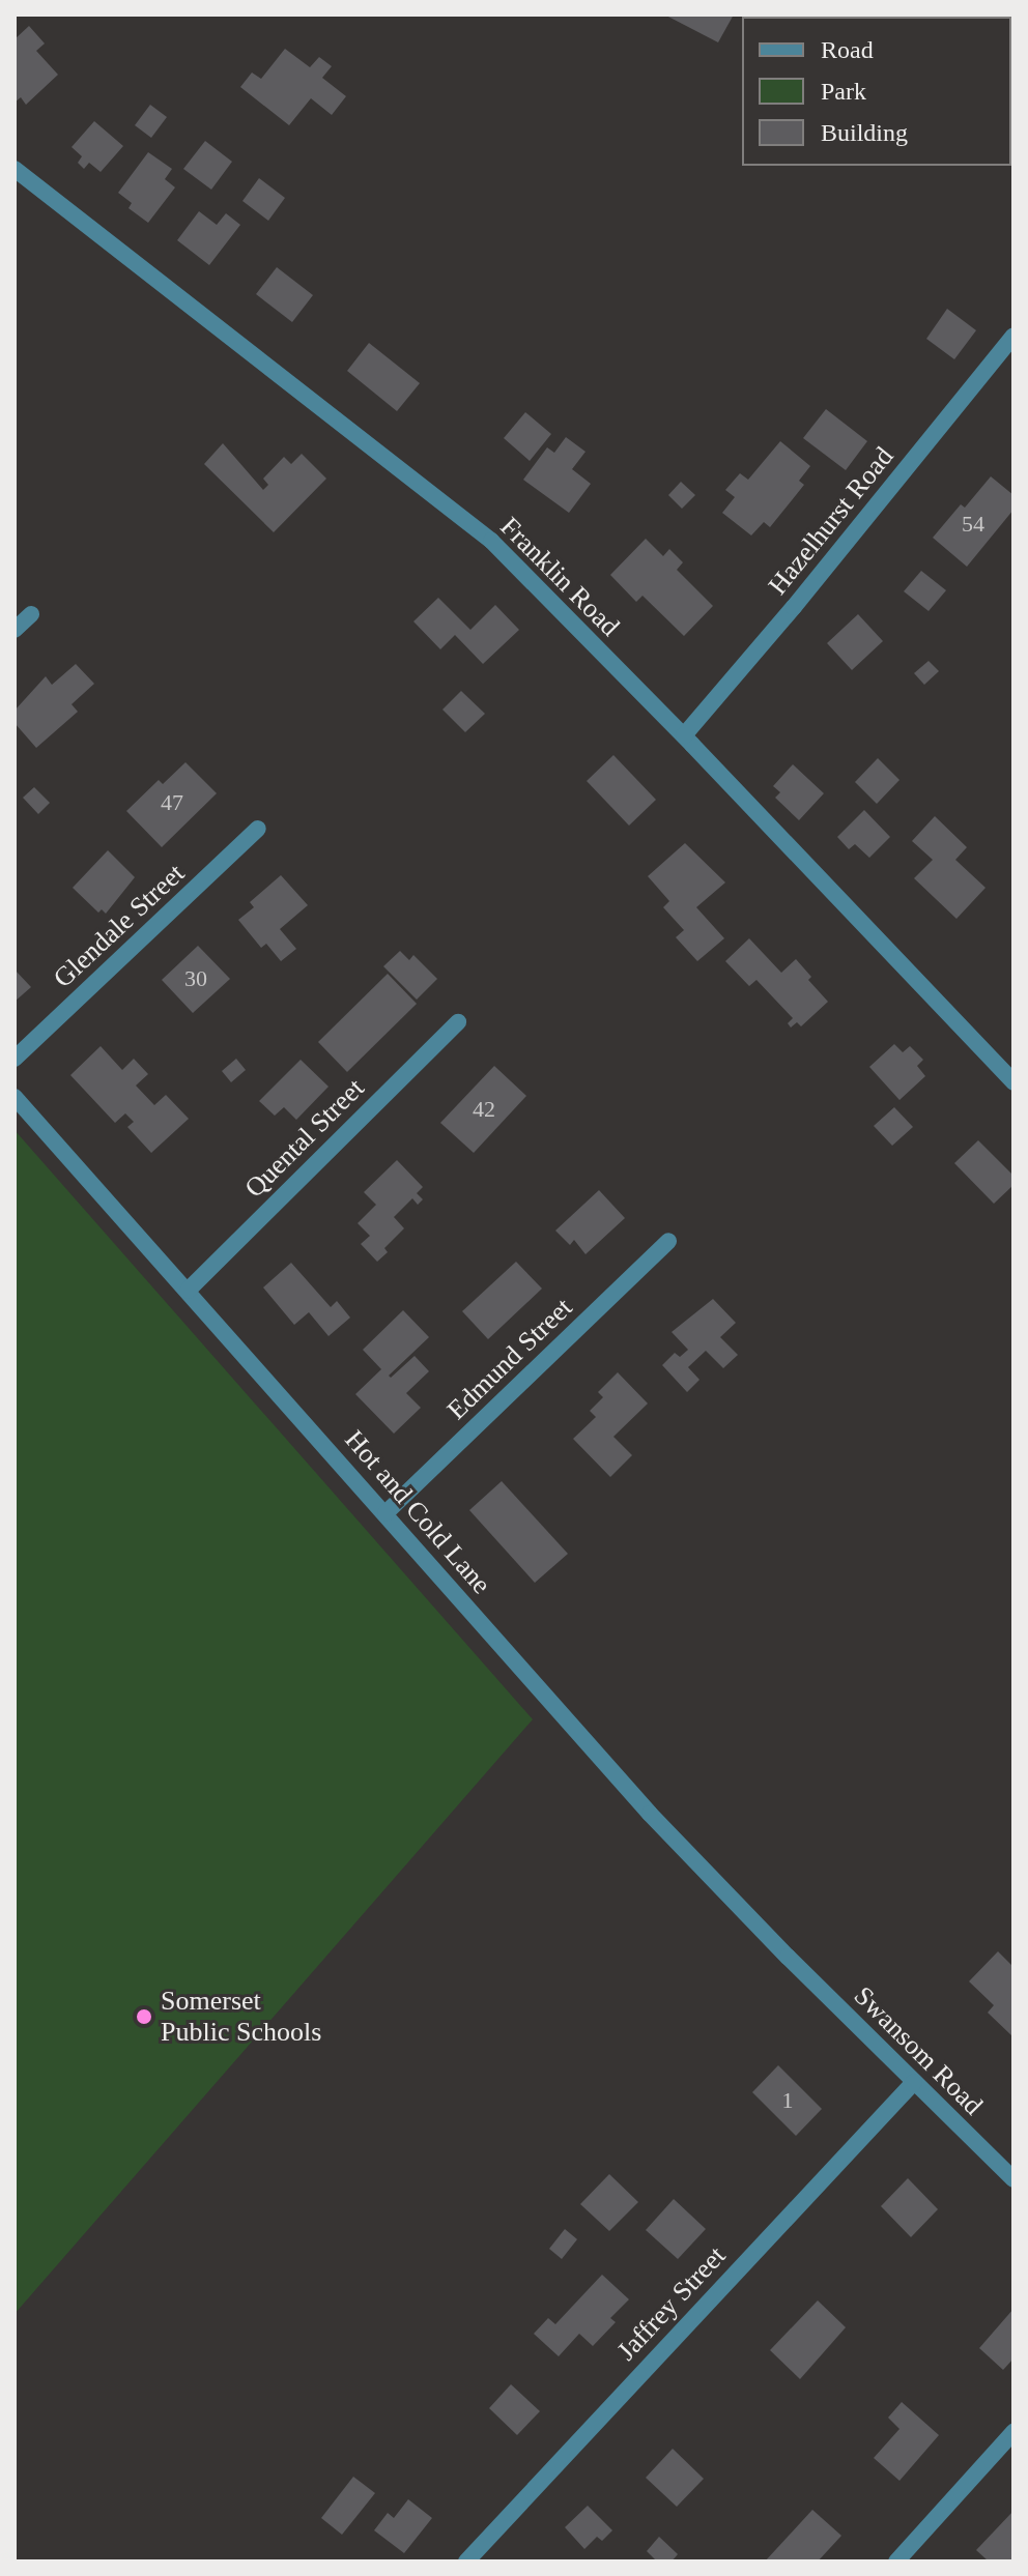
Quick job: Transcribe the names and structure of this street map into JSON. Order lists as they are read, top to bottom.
{
  "streets": {
    "street": [
      "Hazelhurst Road",
      "Franklin Road",
      "Glendale Street",
      "Quental Street",
      "Edmund Street",
      "Hot and Cold Lane",
      "Swansom Road",
      "Jaffrey Street"
    ]
  },
  "crossings": [
    ["Hazelhurst Road", "Franklin Road"],
    ["Quental Street", "Hot and Cold Lane"],
    ["Edmund Street", "Hot and Cold Lane"],
    ["Hot and Cold Lane", "Swansom Road"],
    ["Swansom Road", "Jaffrey Street"]
  ],
  "places": ["Somerset Public Schools"],
  "house_numbers": [
    "54",
    "47",
    "30",
    "42",
    "1"
  ],
  "legend": ["Road", "Park", "Building"]
}
